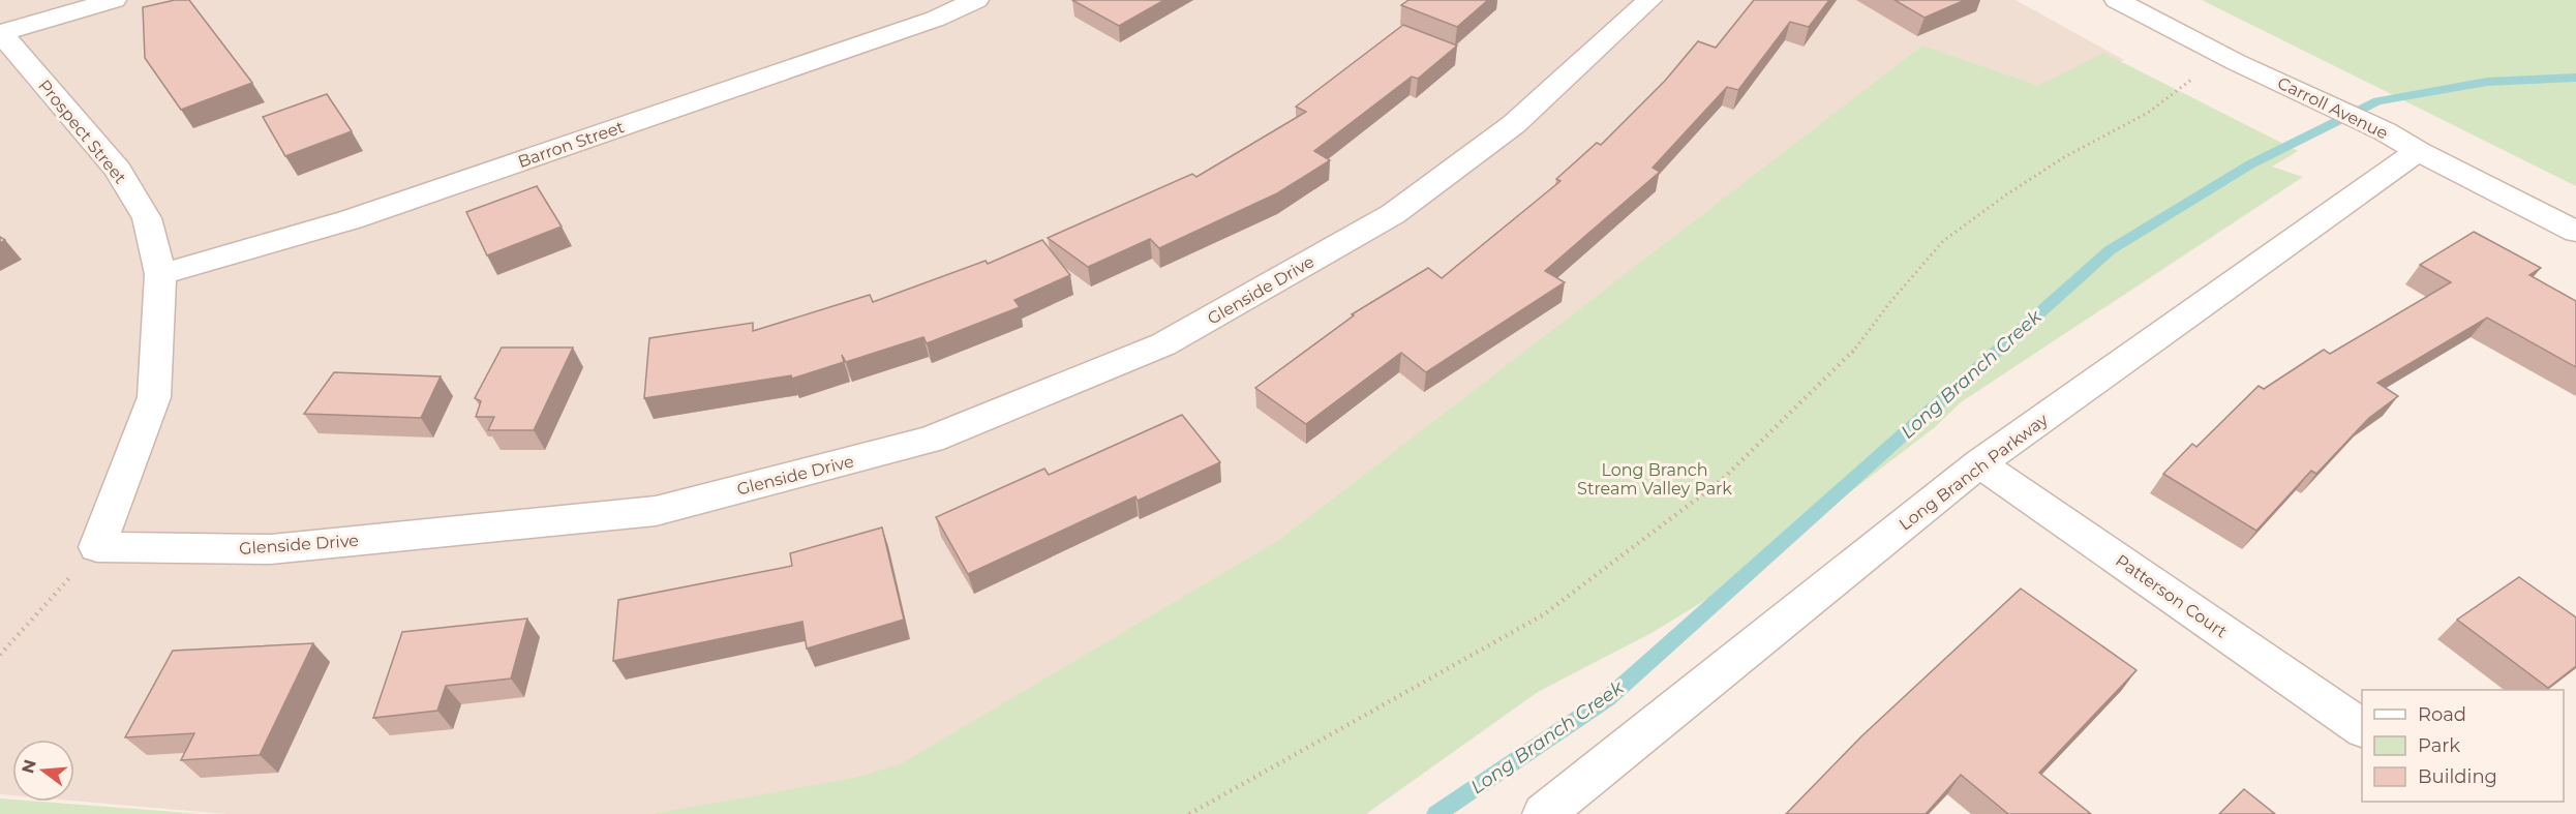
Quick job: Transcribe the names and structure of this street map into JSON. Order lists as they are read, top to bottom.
{
  "streets": {
    "street": [
      "Carroll Avenue",
      "Prospect Street",
      "Barron Street",
      "Glenside Drive",
      "Long Branch Parkway",
      "Patterson Court"
    ]
  },
  "crossings": [
    ["Carroll Avenue", "Long Branch Parkway"],
    ["Prospect Street", "Barron Street"],
    ["Long Branch Parkway", "Patterson Court"]
  ],
  "water": ["Long Branch Creek"],
  "parks": ["Long Branch Stream Valley Park"],
  "legend": ["Road", "Park", "Building"],
  "north": "left"
}
